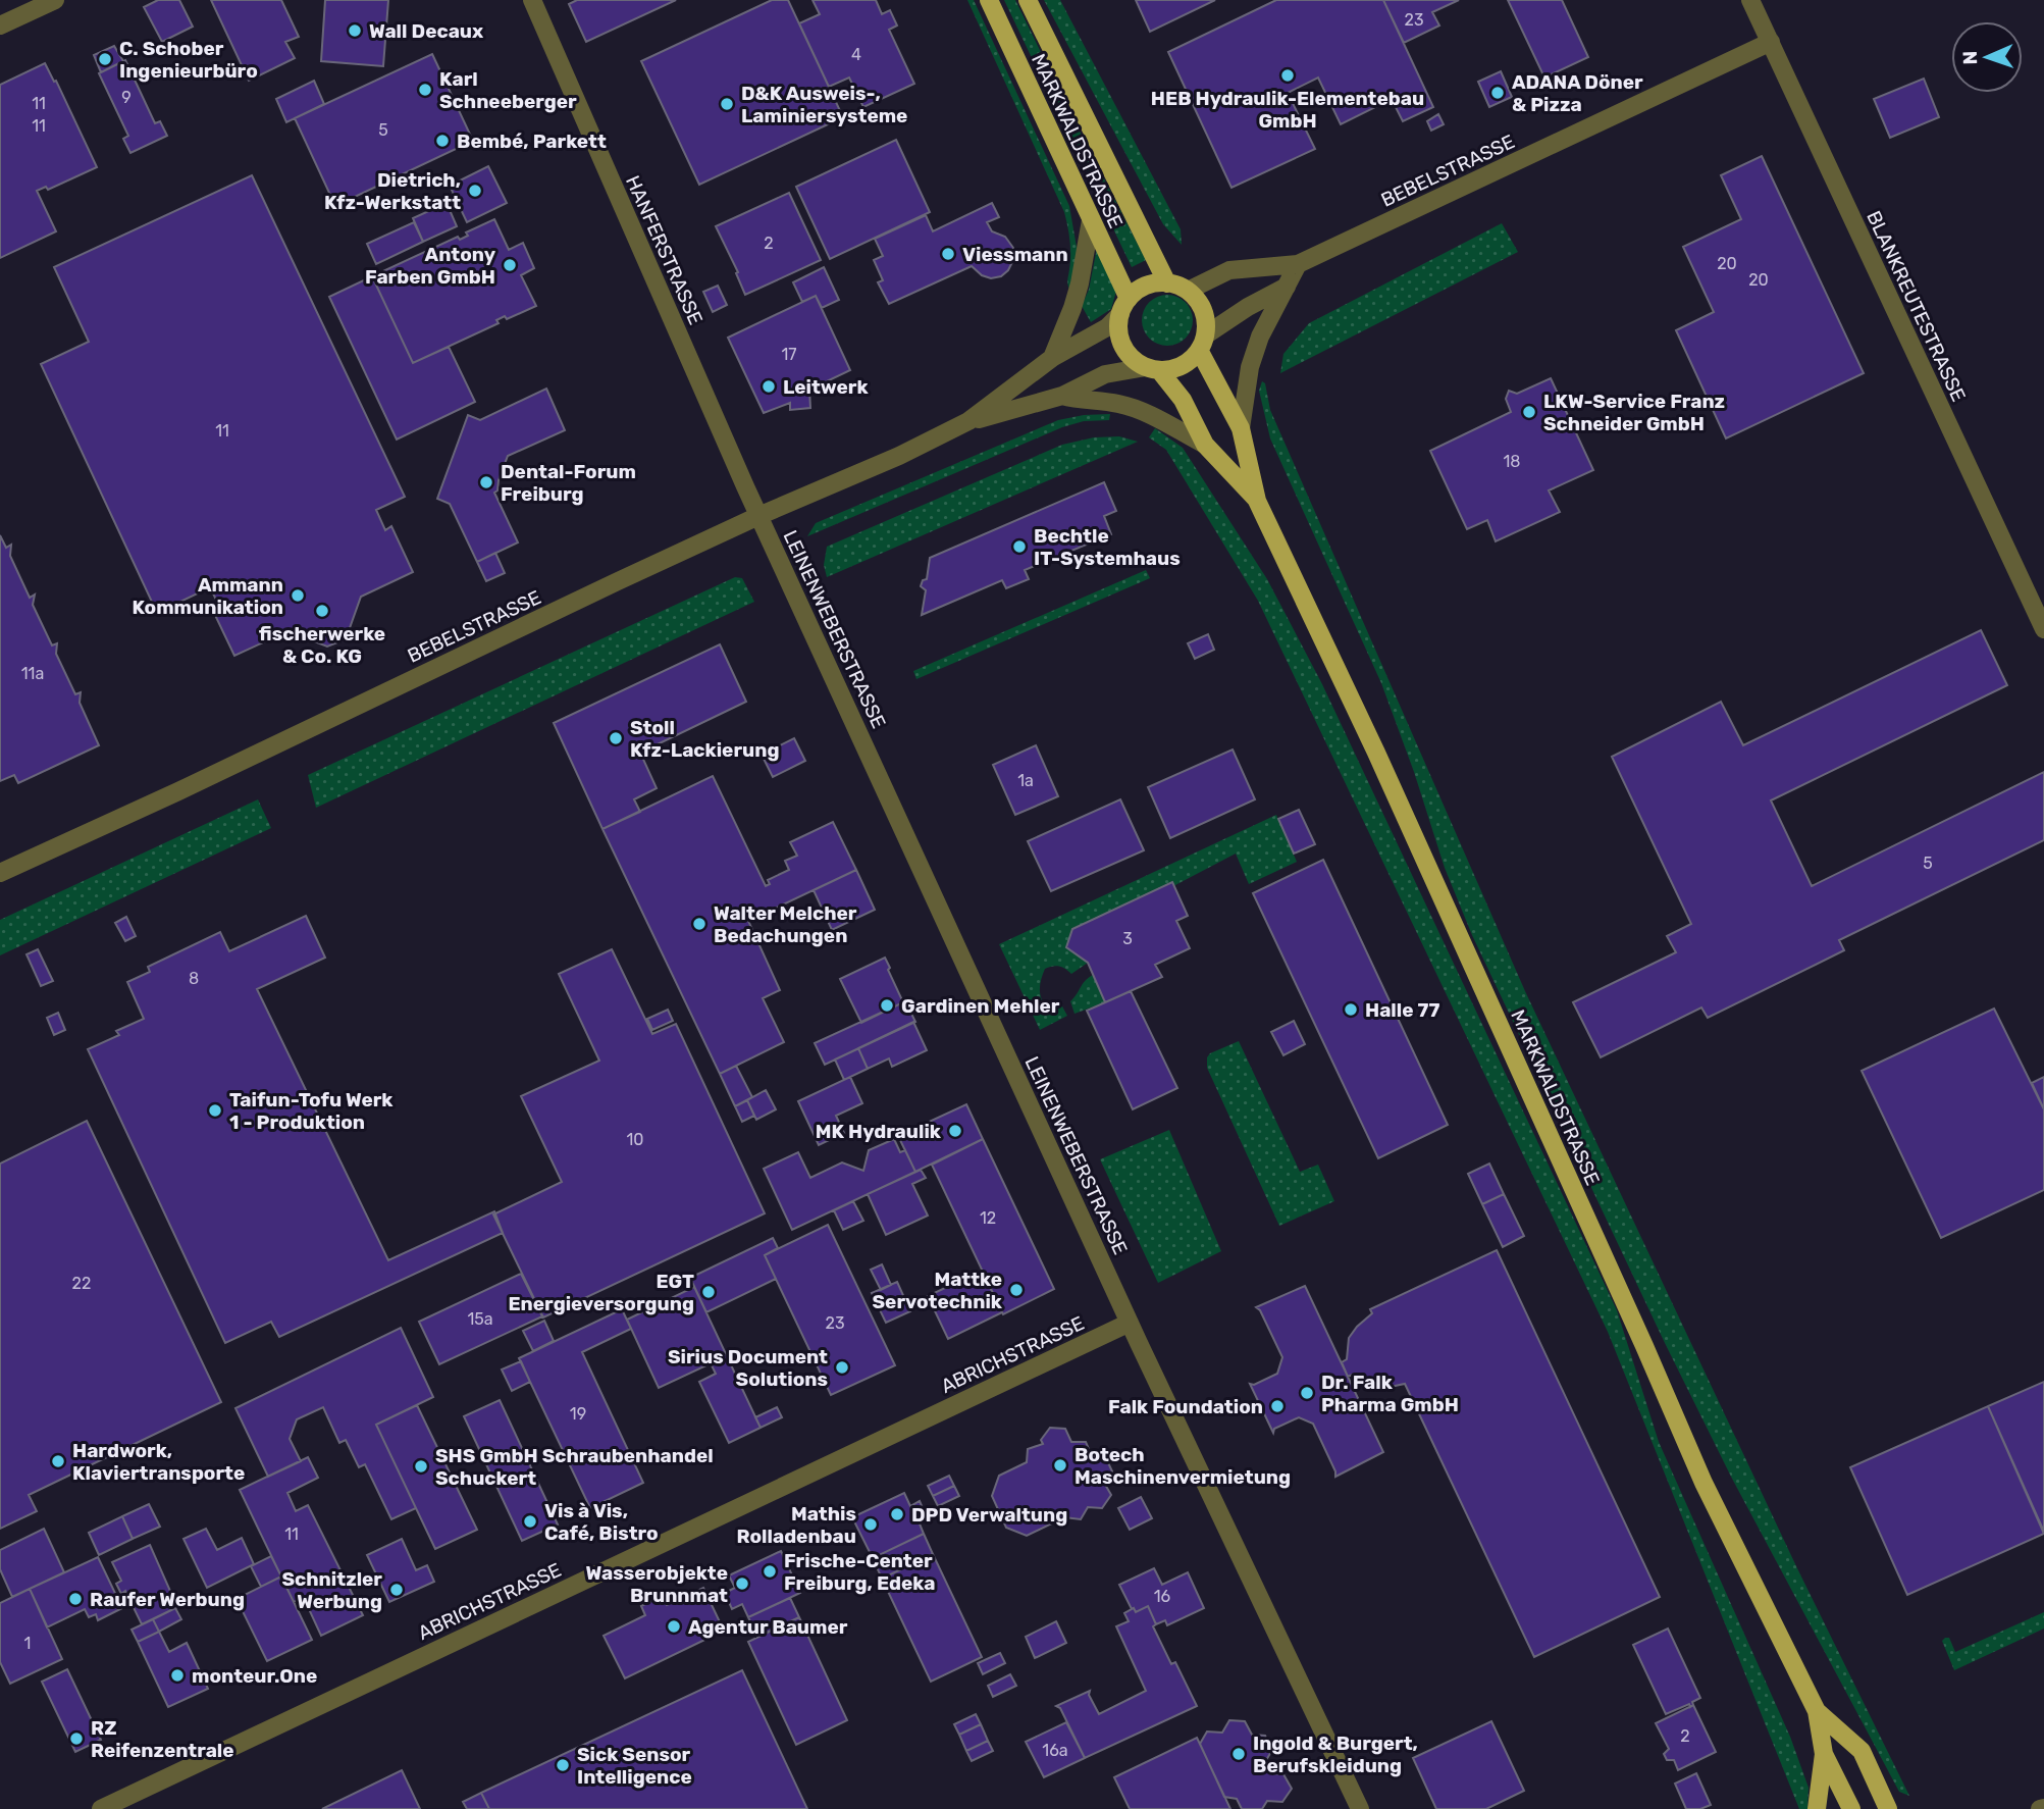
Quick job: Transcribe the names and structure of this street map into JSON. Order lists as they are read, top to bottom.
{
  "streets": {
    "main road": ["MARKWALDSTRASSE"],
    "street": [
      "BEBELSTRASSE",
      "HANFERSTRASSE",
      "BLANKREUTESTRASSE",
      "LEINENWEBERSTRASSE",
      "ABRICHSTRASSE"
    ]
  },
  "crossings": [
    ["MARKWALDSTRASSE", "BEBELSTRASSE"],
    ["BEBELSTRASSE", "HANFERSTRASSE"],
    ["BEBELSTRASSE", "BLANKREUTESTRASSE"],
    ["BEBELSTRASSE", "LEINENWEBERSTRASSE"],
    ["HANFERSTRASSE", "LEINENWEBERSTRASSE"],
    ["LEINENWEBERSTRASSE", "ABRICHSTRASSE"]
  ],
  "places": [
    "Wall Decaux",
    "C. Schober Ingenieurbüro",
    "HEB Hydraulik-Elementebau GmbH",
    "Karl Schneeberger",
    "ADANA Döner & Pizza",
    "D&K Ausweis-, Laminiersysteme",
    "Bembé, Parkett",
    "Dietrich, Kfz-Werkstatt",
    "Viessmann",
    "Antony Farben GmbH",
    "Leitwerk",
    "LKW-Service Franz Schneider GmbH",
    "Dental-Forum Freiburg",
    "Bechtle IT-Systemhaus",
    "Ammann Kommunikation",
    "fischerwerke & Co. KG",
    "Stoll Kfz-Lackierung",
    "Walter Melcher Bedachungen",
    "Gardinen Mehler",
    "Halle 77",
    "Taifun-Tofu Werk 1 - Produktion",
    "MK Hydraulik",
    "Mattke Servotechnik",
    "EGT Energieversorgung",
    "Sirius Document Solutions",
    "Dr. Falk Pharma GmbH",
    "Falk Foundation",
    "Hardwork, Klaviertransporte",
    "Botech Maschinenvermietung",
    "SHS GmbH Schraubenhandel Schuckert",
    "DPD Verwaltung",
    "Vis à Vis, Café, Bistro",
    "Mathis Rolladenbau",
    "Frische-Center Freiburg, Edeka",
    "Wasserobjekte Brunnmat",
    "Schnitzler Werbung",
    "Raufer Werbung",
    "Agentur Baumer",
    "monteur.One",
    "RZ Reifenzentrale",
    "Ingold & Burgert, Berufskleidung",
    "Sick Sensor Intelligence"
  ],
  "house_numbers": [
    "23",
    "4",
    "9",
    "11",
    "11",
    "5",
    "2",
    "20",
    "20",
    "17",
    "11",
    "18",
    "11a",
    "1a",
    "5",
    "3",
    "8",
    "10",
    "12",
    "22",
    "15a",
    "23",
    "19",
    "11",
    "16",
    "1",
    "2",
    "16a"
  ],
  "north": "left"
}
